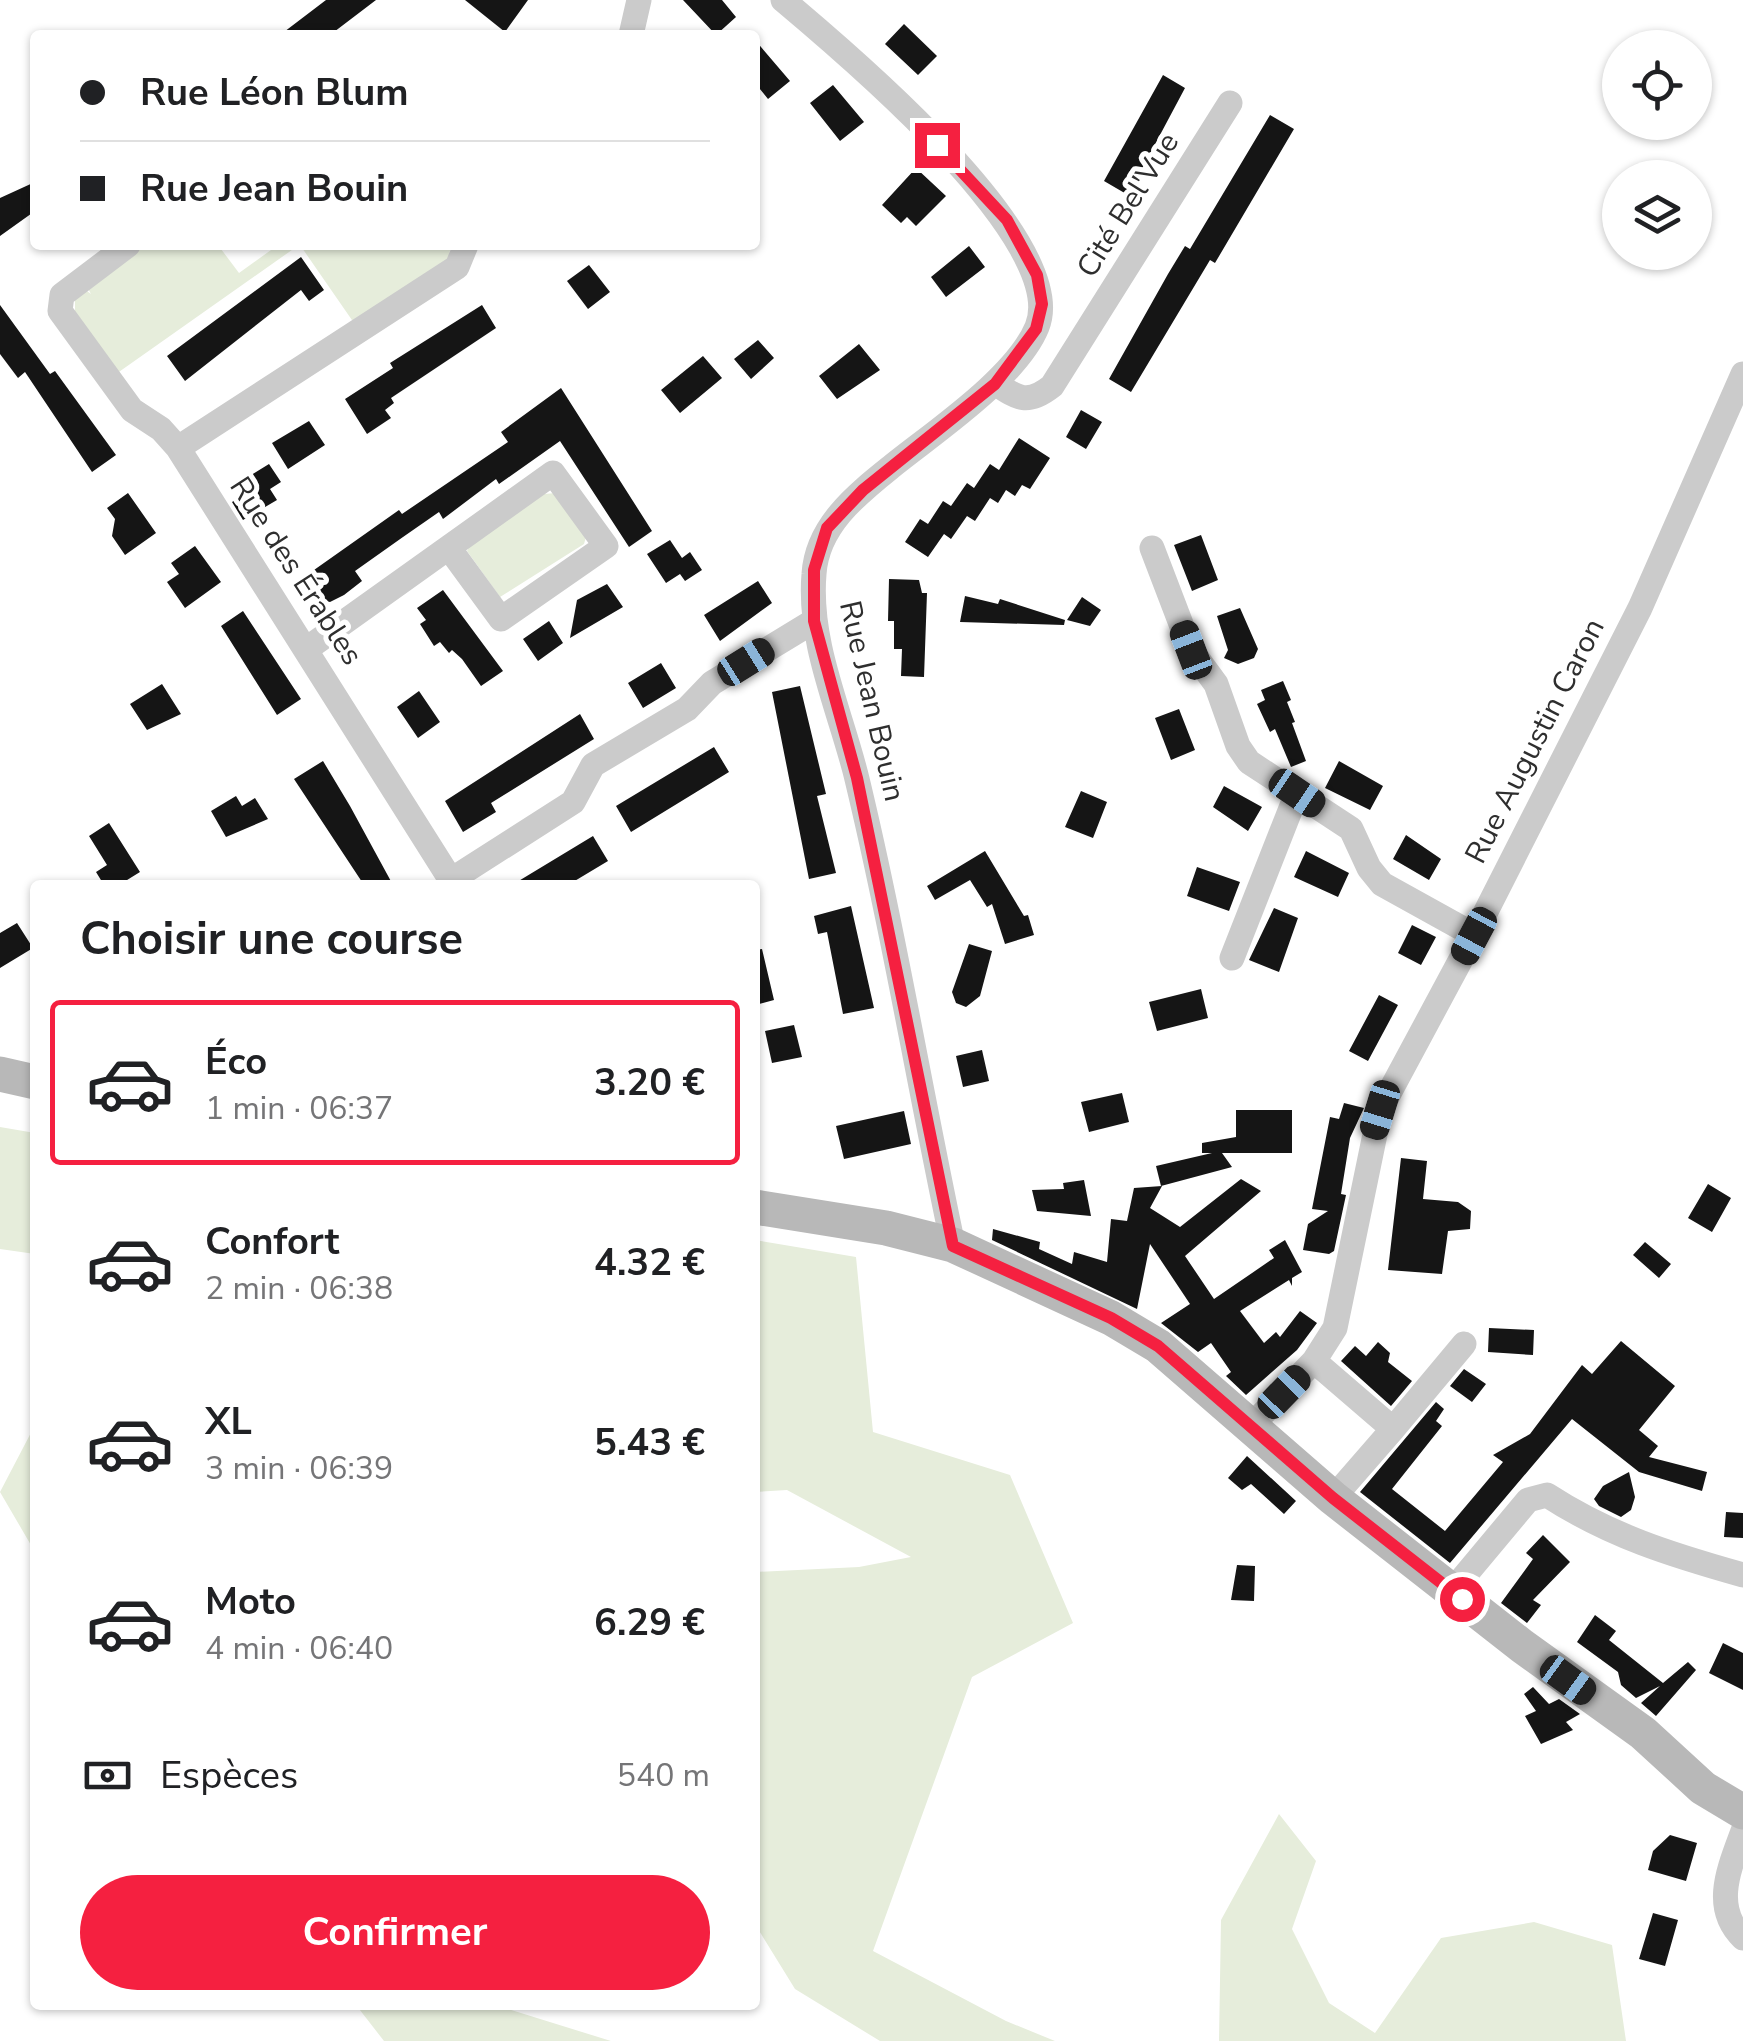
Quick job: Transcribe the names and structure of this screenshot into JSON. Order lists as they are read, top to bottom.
{
  "streets": {
    "street": [
      "Cité Bel'Vue",
      "Rue des Érables",
      "Rue Jean Bouin",
      "Rue Augustin Caron"
    ]
  },
  "crossings": [
    ["Cité Bel'Vue", "Rue Jean Bouin"]
  ],
  "page": {
    "banner": ["Rue Léon Blum", "Rue Jean Bouin"],
    "heading": "Choisir une course",
    "list": [
      {
        "name": "Éco",
        "note": "1 min · 06:37",
        "value": "3.20 €"
      },
      {
        "name": "Confort",
        "note": "2 min · 06:38",
        "value": "4.32 €"
      },
      {
        "name": "XL",
        "note": "3 min · 06:39",
        "value": "5.43 €"
      },
      {
        "name": "Moto",
        "note": "4 min · 06:40",
        "value": "6.29 €"
      }
    ],
    "pay": ["Espèces", "540 m"],
    "buttons": "Confirmer"
  }
}
